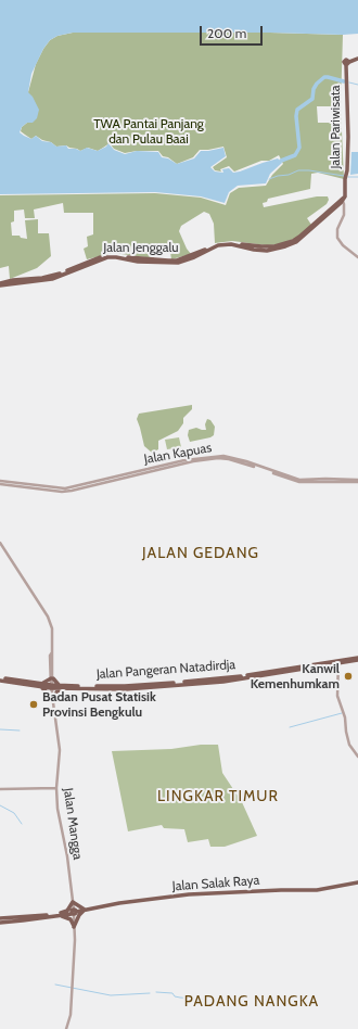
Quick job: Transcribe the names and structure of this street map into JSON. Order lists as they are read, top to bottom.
{
  "streets": {
    "main road": [
      "Jalan Pariwisata",
      "Jalan Jenggalu",
      "Jalan Pangeran Natadirdja",
      "Jalan Salak Raya"
    ],
    "street": ["Jalan Kapuas", "Jalan Mangga"]
  },
  "crossings": [
    ["Jalan Pariwisata", "Jalan Jenggalu"],
    ["Jalan Pangeran Natadirdja", "Jalan Mangga"],
    ["Jalan Mangga", "Jalan Salak Raya"]
  ],
  "districts": ["JALAN GEDANG", "LINGKAR TIMUR", "PADANG NANGKA"],
  "parks": ["TWA Pantai Panjang dan Pulau Baai"],
  "places": ["Kanwil Kemenhumkam", "Badan Pusat Statisik Provinsi Bengkulu"],
  "scale_bar": "200 m"
}
